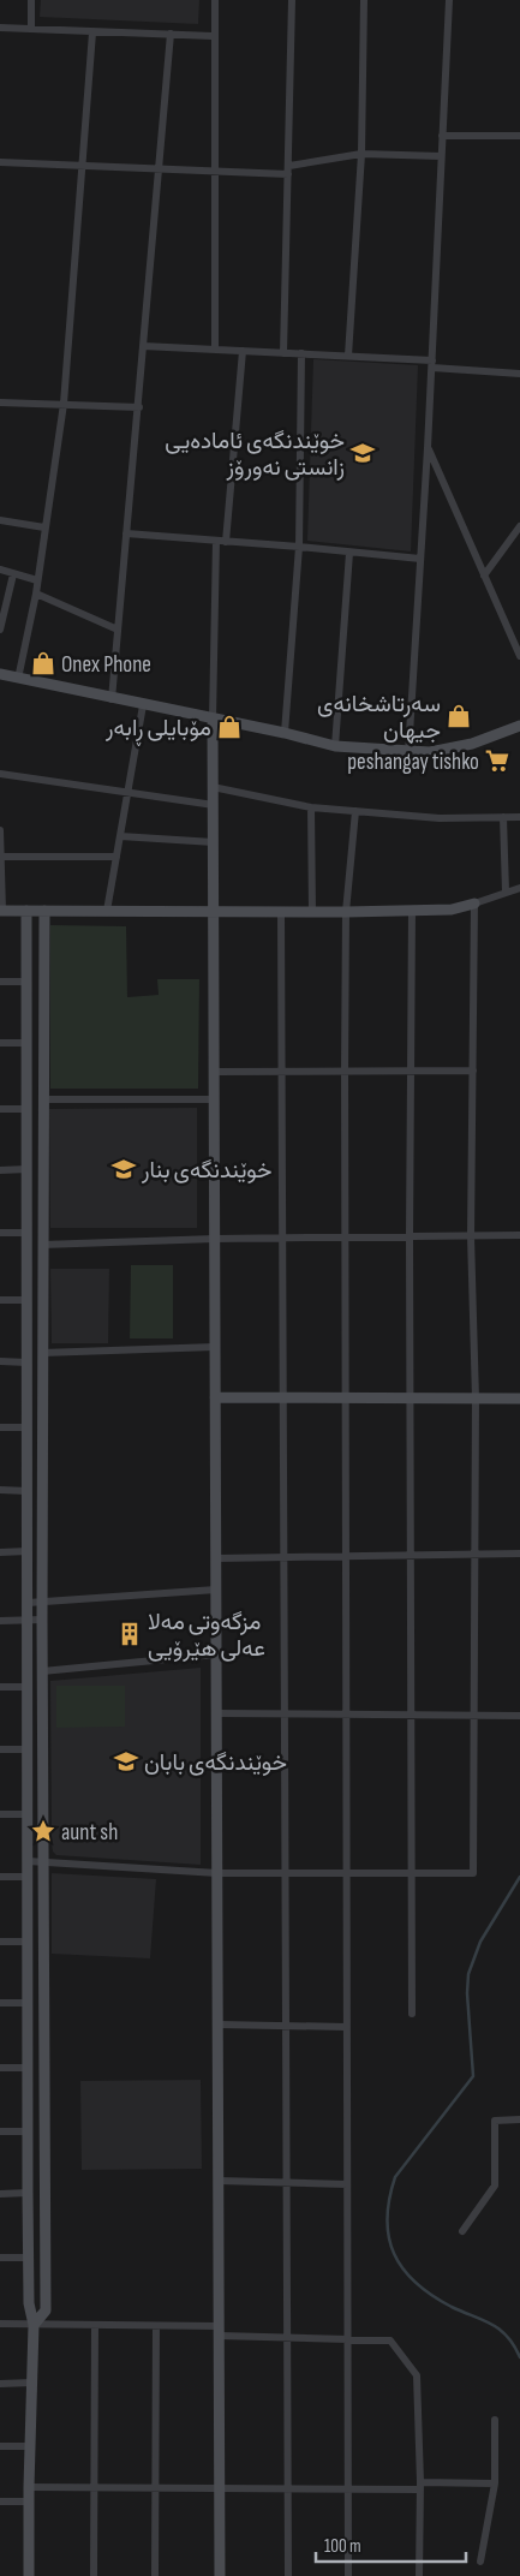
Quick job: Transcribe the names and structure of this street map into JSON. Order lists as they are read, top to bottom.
{
  "places": {
    "school or university": ["خوێندنگەی ئامادەیی زانستی نەورۆز", "خوێندنگەی بنار", "خوێندنگەی بابان"],
    "shop": ["Onex Phone", "سەرتاشخانەی جیهان", "مۆبایلی ڕابەر"],
    "supermarket": ["peshangay tishko"],
    "building": ["مزگەوتی مەلا عەلی هێرۆیی"],
    "place": ["aunt sh"]
  },
  "scale_bar": "100 m"
}
